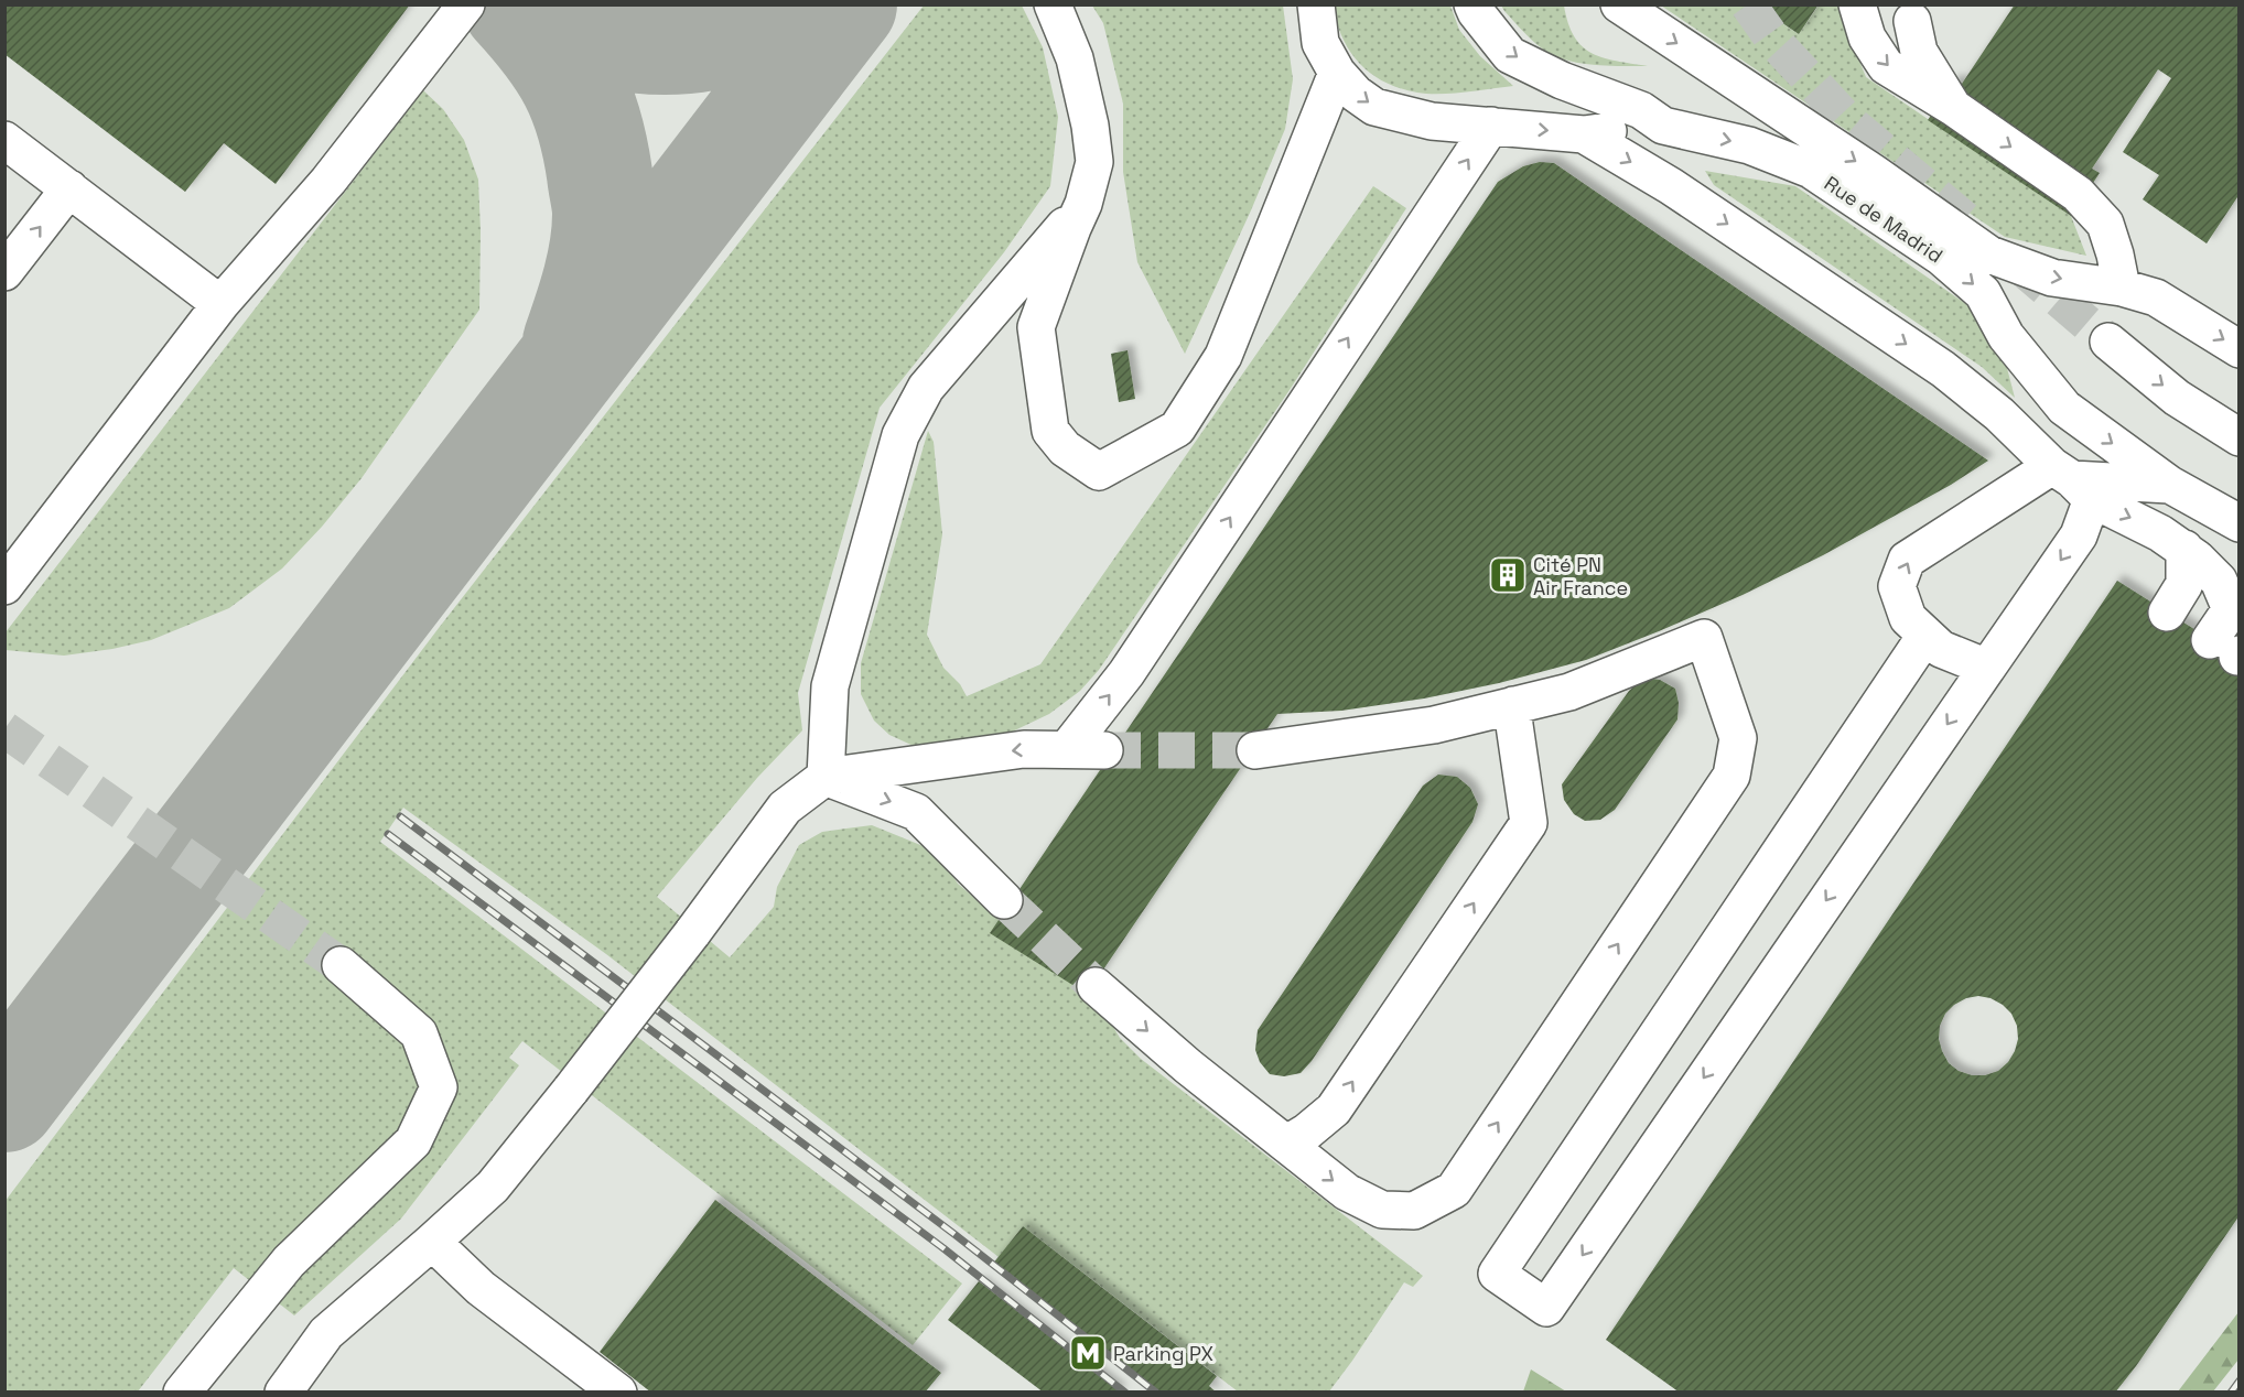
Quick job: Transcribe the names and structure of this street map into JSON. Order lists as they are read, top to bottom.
{
  "streets": {
    "street": ["Rue de Madrid"]
  },
  "places": {
    "building": ["Cité PN Air France"],
    "metro station": ["Parking PX"]
  }
}
